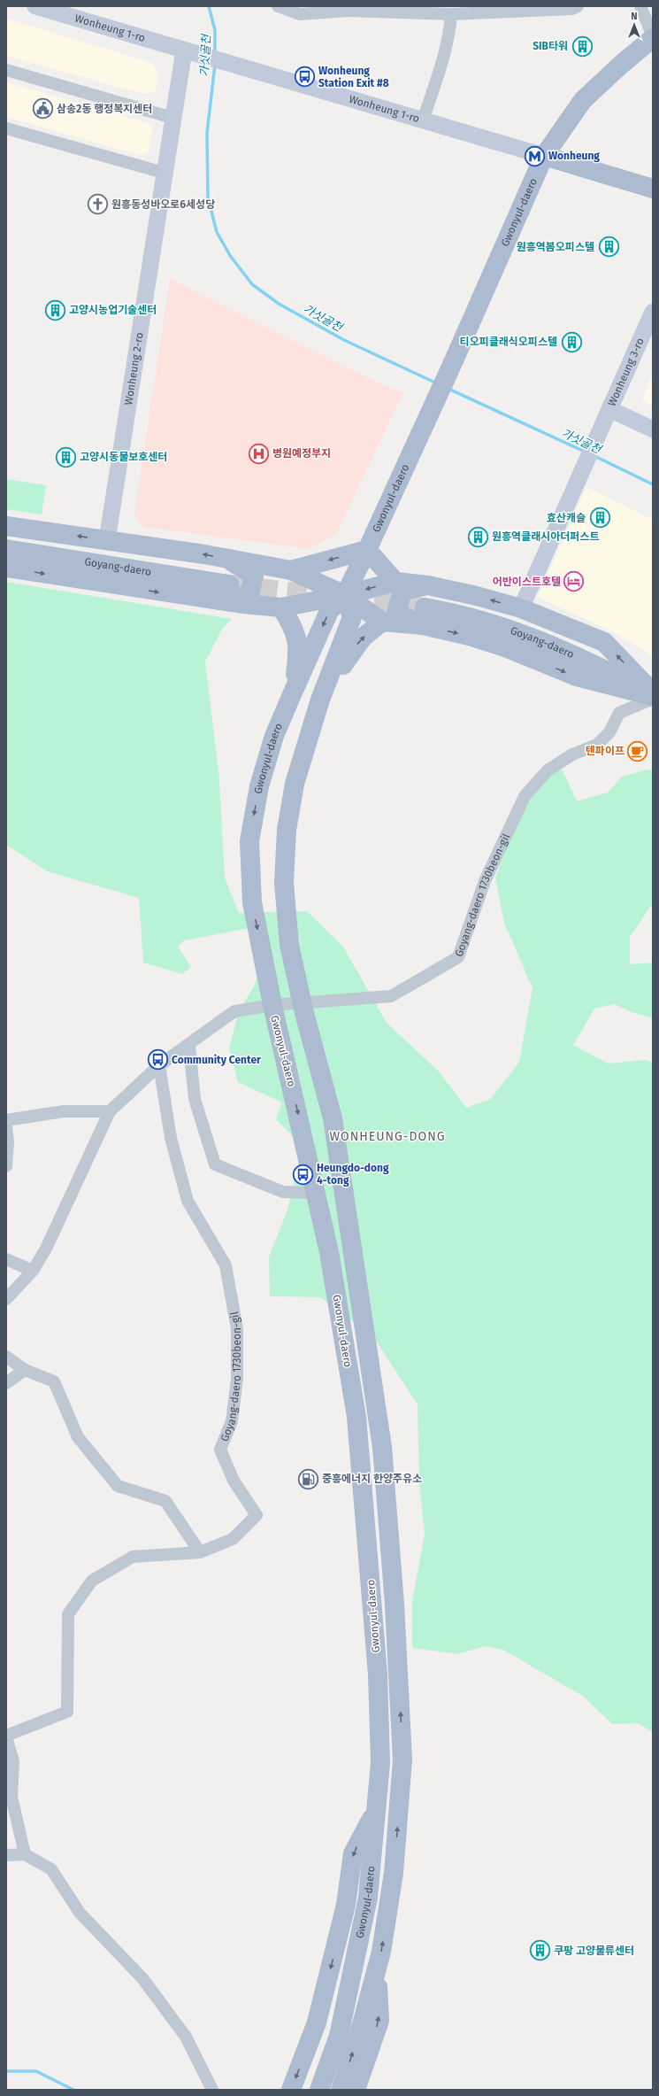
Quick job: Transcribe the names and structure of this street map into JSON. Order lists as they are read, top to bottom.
{
  "streets": {
    "main road": ["Gwonyul-daero", "Goyang-daero"],
    "street": [
      "Wonheung 1-ro",
      "Wonheung 2-ro",
      "Wonheung 3-ro",
      "Goyang-daero 1730beon-gil"
    ]
  },
  "crossings": [
    ["Wonheung 1-ro", "Gwonyul-daero"],
    ["Wonheung 1-ro", "Wonheung 2-ro"],
    ["Gwonyul-daero", "Goyang-daero 1730beon-gil"]
  ],
  "districts": ["WONHEUNG-DONG"],
  "water": ["가싯골천"],
  "places": {
    "building": [
      "SIB타워",
      "원흥역봄오피스텔",
      "고양시농업기술센터",
      "티오피클래식오피스텔",
      "고양시동물보호센터",
      "효산캐슬",
      "원흥역클래시아더퍼스트",
      "쿠팡 고양물류센터"
    ],
    "bus stop": ["Wonheung Station Exit #8", "Community Center", "Heungdo-dong 4-tong"],
    "public building": ["삼송2동 행정복지센터"],
    "metro station": ["Wonheung"],
    "church": ["원흥동성바오로6세성당"],
    "hospital": ["병원예정부지"],
    "hotel": ["어반이스트호텔"],
    "cafe": ["텐파이프"],
    "fuel station": ["중흥에너지 한양주유소"]
  },
  "north": "top"
}
